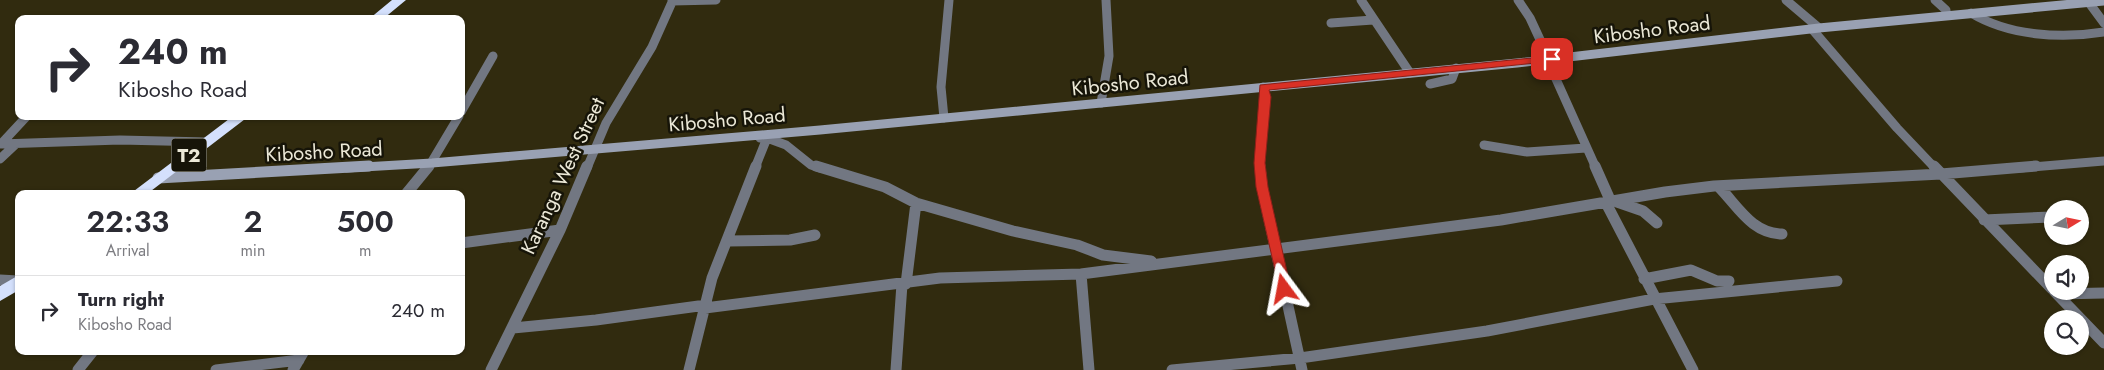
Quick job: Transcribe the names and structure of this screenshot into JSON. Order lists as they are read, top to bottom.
{
  "streets": {
    "highway": ["T2"],
    "street": ["Kibosho Road", "Karanga West Street"]
  },
  "crossings": [
    ["Kibosho Road", "T2"],
    ["Kibosho Road", "Karanga West Street"]
  ],
  "north": "right",
  "page": {
    "turn": ["240 m", "Kibosho Road"],
    "eta": [
      "22:33",
      "Arrival",
      "2",
      "min",
      "500",
      "m"
    ],
    "list": [
      {
        "name": "Turn right",
        "note": "Kibosho Road",
        "value": "240 m"
      }
    ]
  }
}
